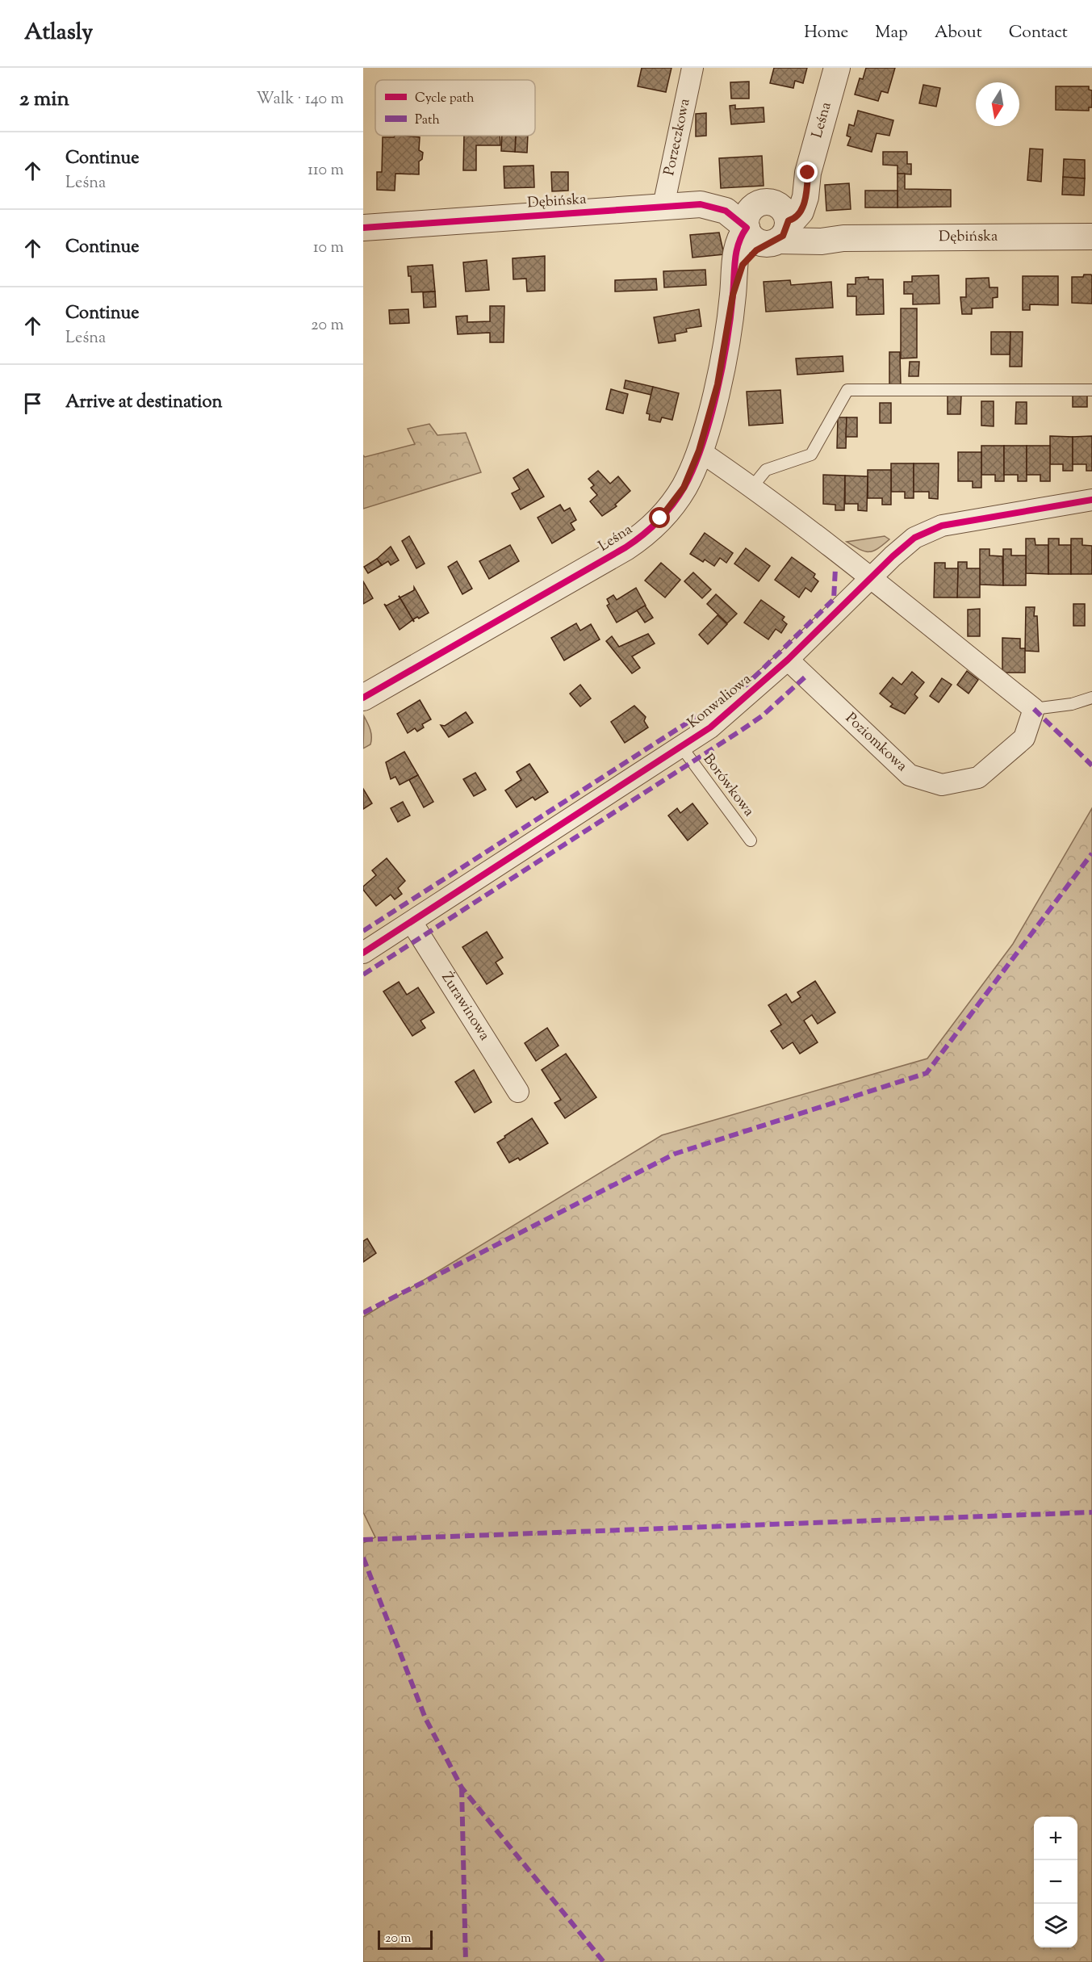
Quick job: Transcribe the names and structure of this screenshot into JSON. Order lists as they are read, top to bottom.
{
  "streets": {
    "street": [
      "Leśna",
      "Porzeczkowa",
      "Dębińska",
      "Konwaliowa",
      "Poziomkowa",
      "Żurawinowa"
    ],
    "lane": ["Borówkowa"]
  },
  "crossings": [
    ["Leśna", "Dębińska"],
    ["Porzeczkowa", "Dębińska"],
    ["Konwaliowa", "Poziomkowa"],
    ["Konwaliowa", "Borówkowa"],
    ["Konwaliowa", "Żurawinowa"]
  ],
  "legend": ["Cycle path", "Path"],
  "scale_bar": "20 m",
  "north": "bottom",
  "page": {
    "header": "Atlasly",
    "nav": [
      "Home",
      "Map",
      "About",
      "Contact"
    ],
    "heading": ["2 min", "Walk · 140 m"],
    "list": [
      ["Continue", "Leśna", "110 m"],
      ["Continue", "10 m"],
      ["Continue", "Leśna", "20 m"],
      "Arrive at destination"
    ],
    "map_buttons": ["+", "−"],
    "scale": "20 m"
  }
}
